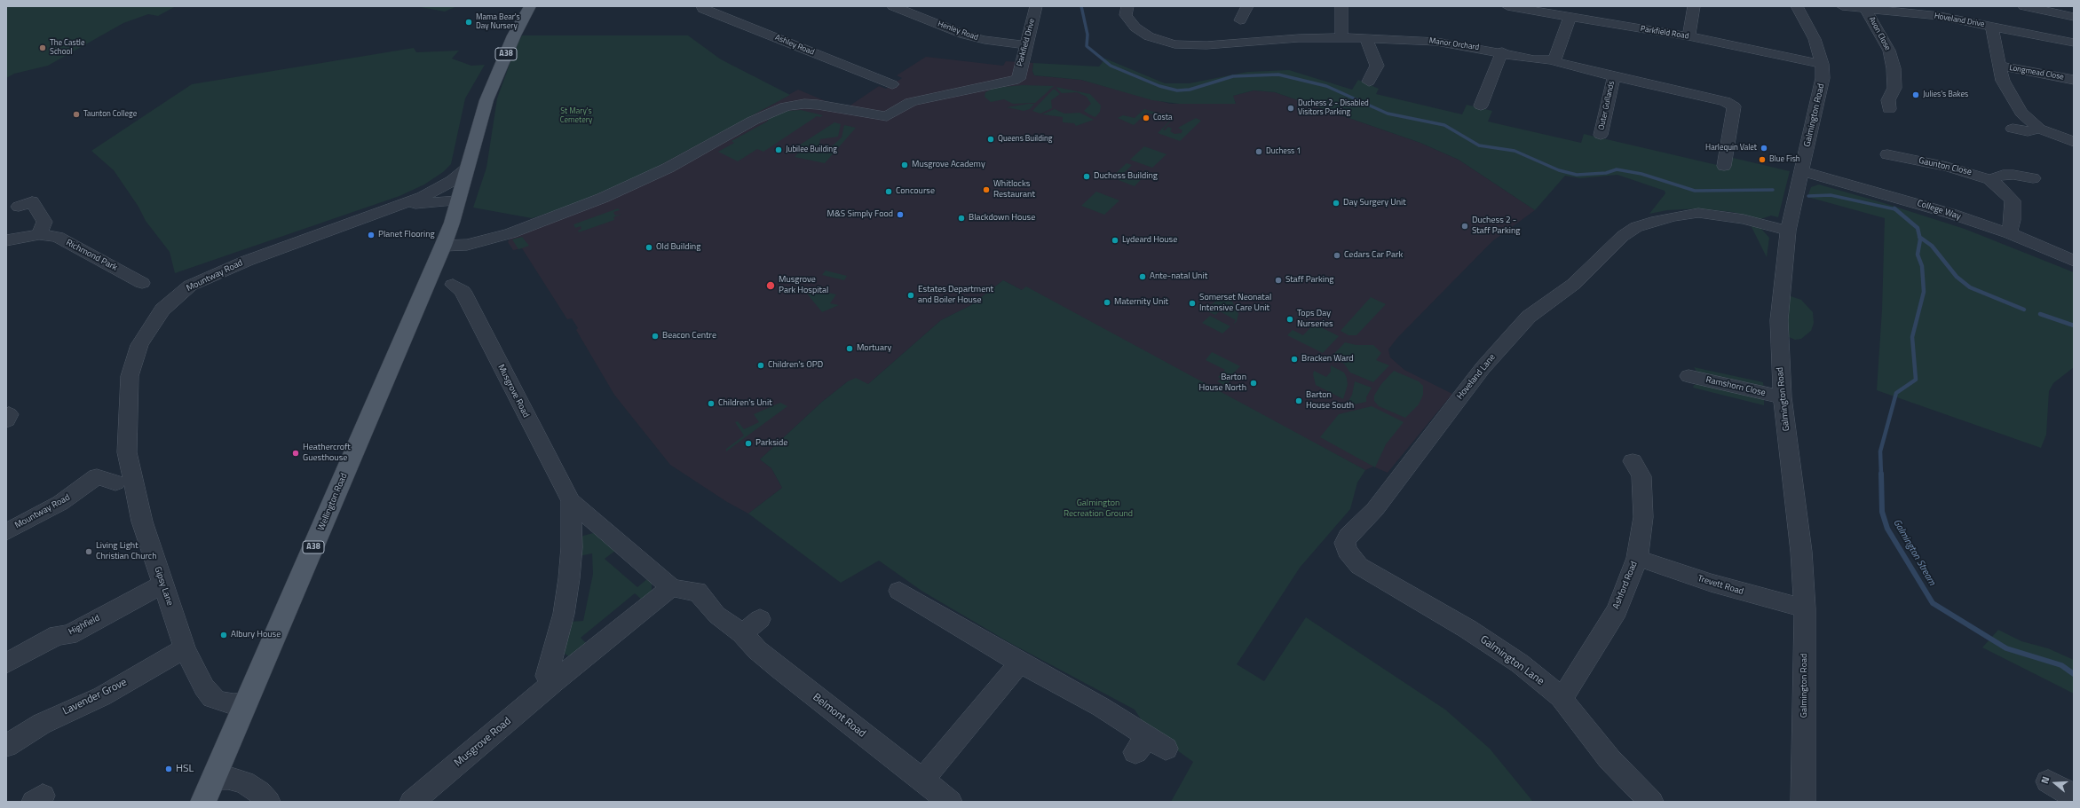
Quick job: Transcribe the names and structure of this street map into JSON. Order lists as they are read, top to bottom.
{
  "streets": {
    "main road": ["A38", "Wellington Road"],
    "street": [
      "Hoveland Drive",
      "Henley Road",
      "Parkfield Road",
      "Avon Close",
      "Parkfield Drive",
      "Manor Orchard",
      "Ashley Road",
      "Longmead Close",
      "Outer Gullands",
      "Galmington Road",
      "Gaunton Close",
      "College Way",
      "Richmond Park",
      "Mountway Road",
      "Hoveland Lane",
      "Ramshorn Close",
      "Musgrove Road",
      "Ashford Road",
      "Trevett Road",
      "Gipsy Lane",
      "Highfield",
      "Galmington Lane",
      "Lavender Grove",
      "Belmont Road"
    ]
  },
  "crossings": [
    ["Hoveland Drive", "Avon Close"],
    ["Henley Road", "Parkfield Drive"],
    ["Parkfield Road", "Galmington Road"],
    ["Parkfield Drive", "A38"],
    ["Parkfield Drive", "Wellington Road"],
    ["Manor Orchard", "Outer Gullands"],
    ["A38", "Mountway Road"],
    ["A38", "Wellington Road"],
    ["A38", "Gipsy Lane"],
    ["Galmington Road", "College Way"],
    ["Galmington Road", "Hoveland Lane"],
    ["Galmington Road", "Ramshorn Close"],
    ["Galmington Road", "Trevett Road"],
    ["Gaunton Close", "College Way"],
    ["Mountway Road", "Gipsy Lane"],
    ["Hoveland Lane", "Galmington Lane"],
    ["Musgrove Road", "Belmont Road"],
    ["Wellington Road", "Gipsy Lane"],
    ["Ashford Road", "Trevett Road"],
    ["Ashford Road", "Galmington Lane"],
    ["Gipsy Lane", "Highfield"],
    ["Gipsy Lane", "Lavender Grove"]
  ],
  "water": ["Galmington Stream"],
  "parks": ["St Mary's Cemetery", "Galmington Recreation Ground"],
  "places": [
    "Mama Bear's Day Nursery",
    "The Castle School",
    "Julies's Bakes",
    "Duchess 2 - Disabled Visitors Parking",
    "Taunton College",
    "Costa",
    "Queens Building",
    "Harlequin Valet",
    "Jubilee Building",
    "Duchess 1",
    "Blue Fish",
    "Musgrove Academy",
    "Duchess Building",
    "Whitlocks Restaurant",
    "Concourse",
    "Day Surgery Unit",
    "M&S Simply Food",
    "Blackdown House",
    "Duchess 2 - Staff Parking",
    "Planet Flooring",
    "Lydeard House",
    "Old Building",
    "Cedars Car Park",
    "Ante-natal Unit",
    "Staff Parking",
    "Musgrove Park Hospital",
    "Estates Department and Boiler House",
    "Maternity Unit",
    "Somerset Neonatal Intensive Care Unit",
    "Tops Day Nurseries",
    "Beacon Centre",
    "Mortuary",
    "Bracken Ward",
    "Children's OPD",
    "Barton House North",
    "Barton House South",
    "Children's Unit",
    "Parkside",
    "Heathercroft Guesthouse",
    "Living Light Christian Church",
    "Albury House",
    "HSL"
  ],
  "north": "left"
}
